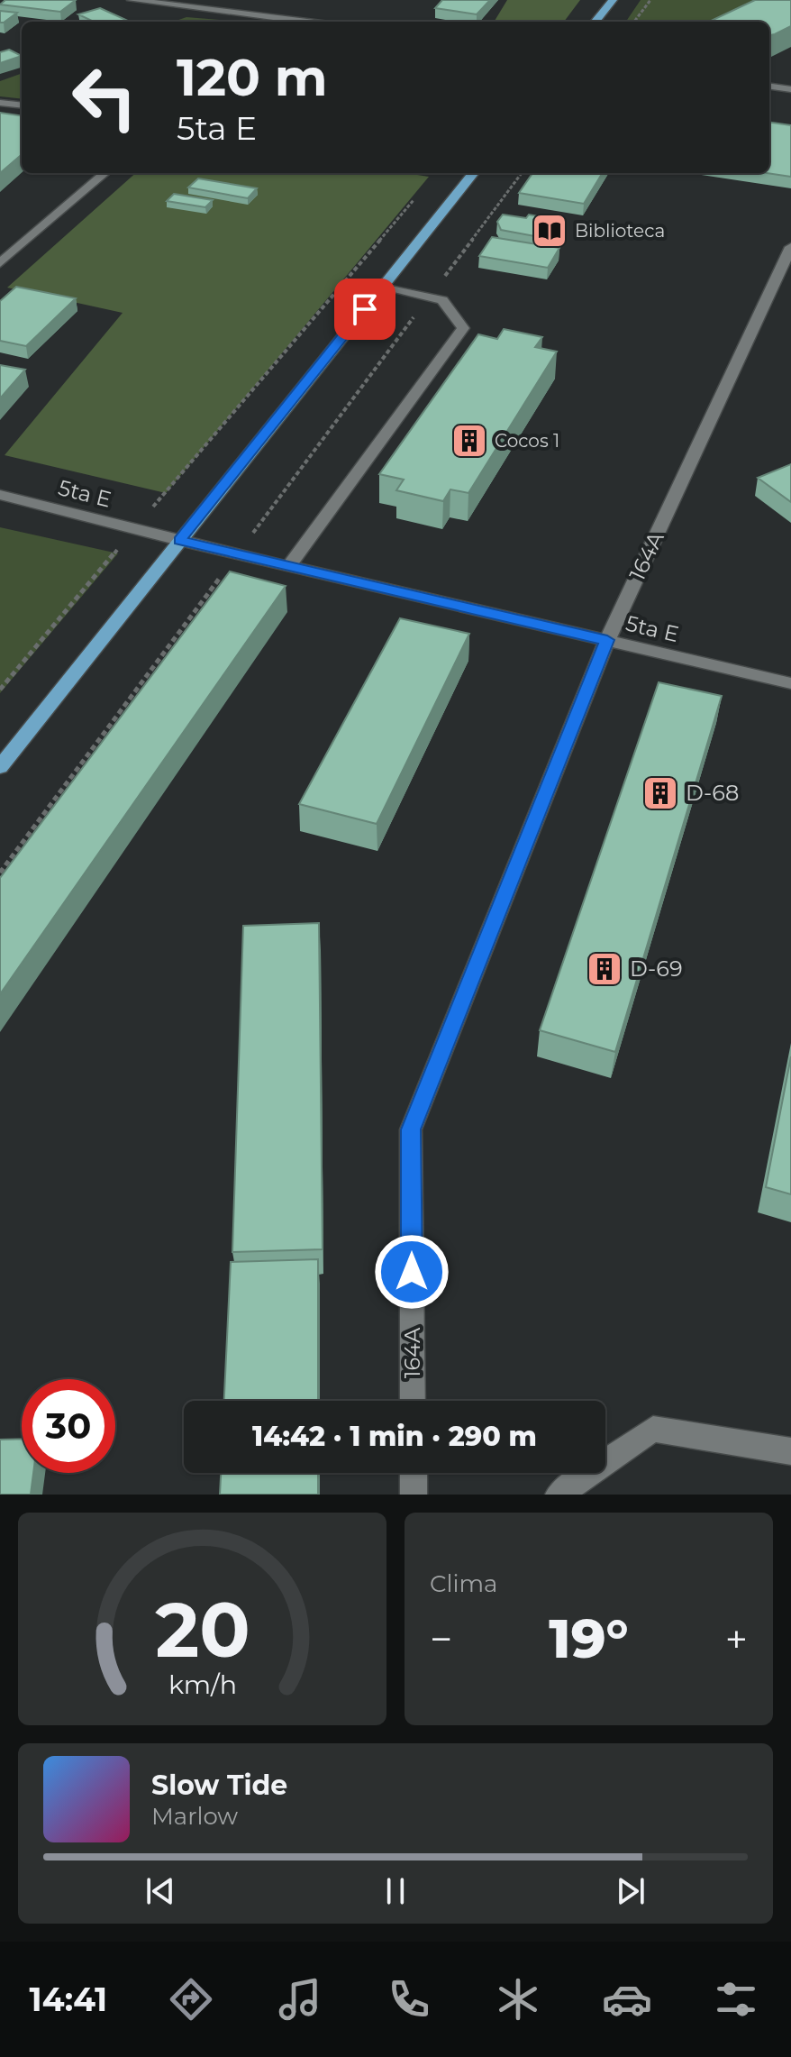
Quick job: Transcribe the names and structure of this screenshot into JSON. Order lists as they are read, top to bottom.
{
  "streets": {
    "street": ["5ta E", "164A"]
  },
  "crossings": [
    ["5ta E", "164A"]
  ],
  "places": {
    "library": ["Biblioteca"],
    "building": ["Cocos 1", "D-68", "D-69"]
  },
  "page": {
    "turn": ["120 m", "5ta E"],
    "limit": "30",
    "trip": "14:42 · 1 min · 290 m",
    "tile": "Clima",
    "heat": ["−", "19°", "+"],
    "song": ["Slow Tide", "Marlow"],
    "tabs": "14:41",
    "gauge": ["20", "km/h"]
  }
}
